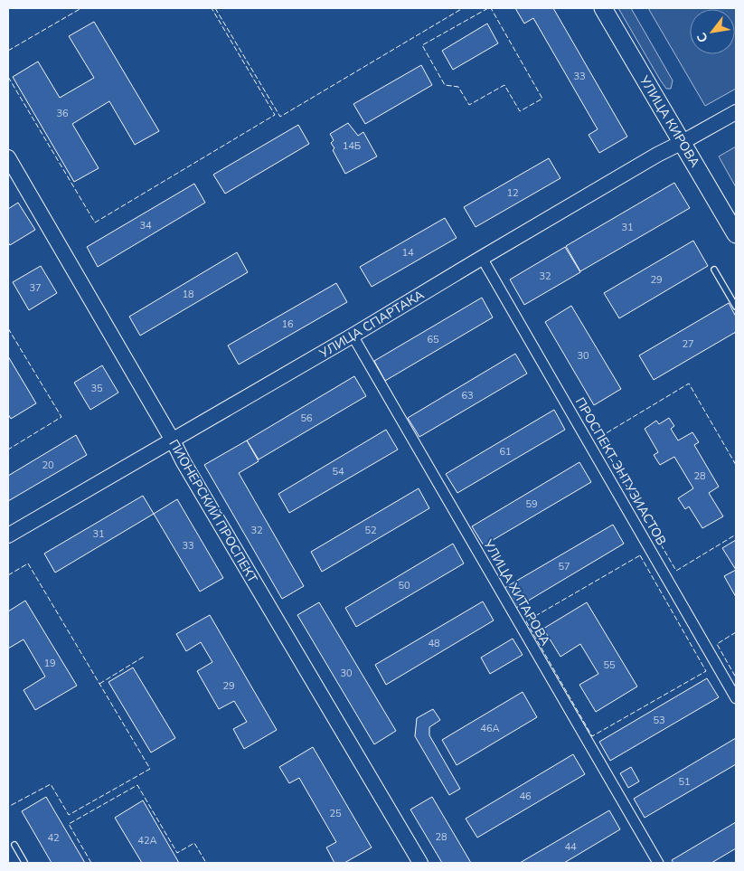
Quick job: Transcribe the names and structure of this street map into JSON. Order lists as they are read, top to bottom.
{
  "streets": {
    "main road": ["УЛИЦА КИРОВА"],
    "street": [
      "УЛИЦА СПАРТАКА",
      "ПРОСПЕКТ ЭНТУЗИАСТОВ",
      "ПИОНЕРСКИЙ ПРОСПЕКТ",
      "УЛИЦА ХИТАРОВА"
    ]
  },
  "crossings": [
    ["УЛИЦА КИРОВА", "УЛИЦА СПАРТАКА"],
    ["УЛИЦА СПАРТАКА", "ПРОСПЕКТ ЭНТУЗИАСТОВ"],
    ["УЛИЦА СПАРТАКА", "ПИОНЕРСКИЙ ПРОСПЕКТ"],
    ["УЛИЦА СПАРТАКА", "УЛИЦА ХИТАРОВА"]
  ],
  "house_numbers": [
    "33",
    "36",
    "14Б",
    "12",
    "34",
    "31",
    "14",
    "32",
    "29",
    "37",
    "18",
    "16",
    "65",
    "27",
    "30",
    "35",
    "63",
    "56",
    "61",
    "20",
    "54",
    "28",
    "59",
    "32",
    "52",
    "31",
    "33",
    "57",
    "50",
    "48",
    "19",
    "55",
    "30",
    "29",
    "53",
    "46А",
    "51",
    "46",
    "25",
    "28",
    "42",
    "42А",
    "44"
  ],
  "north": "bottom left"
}
